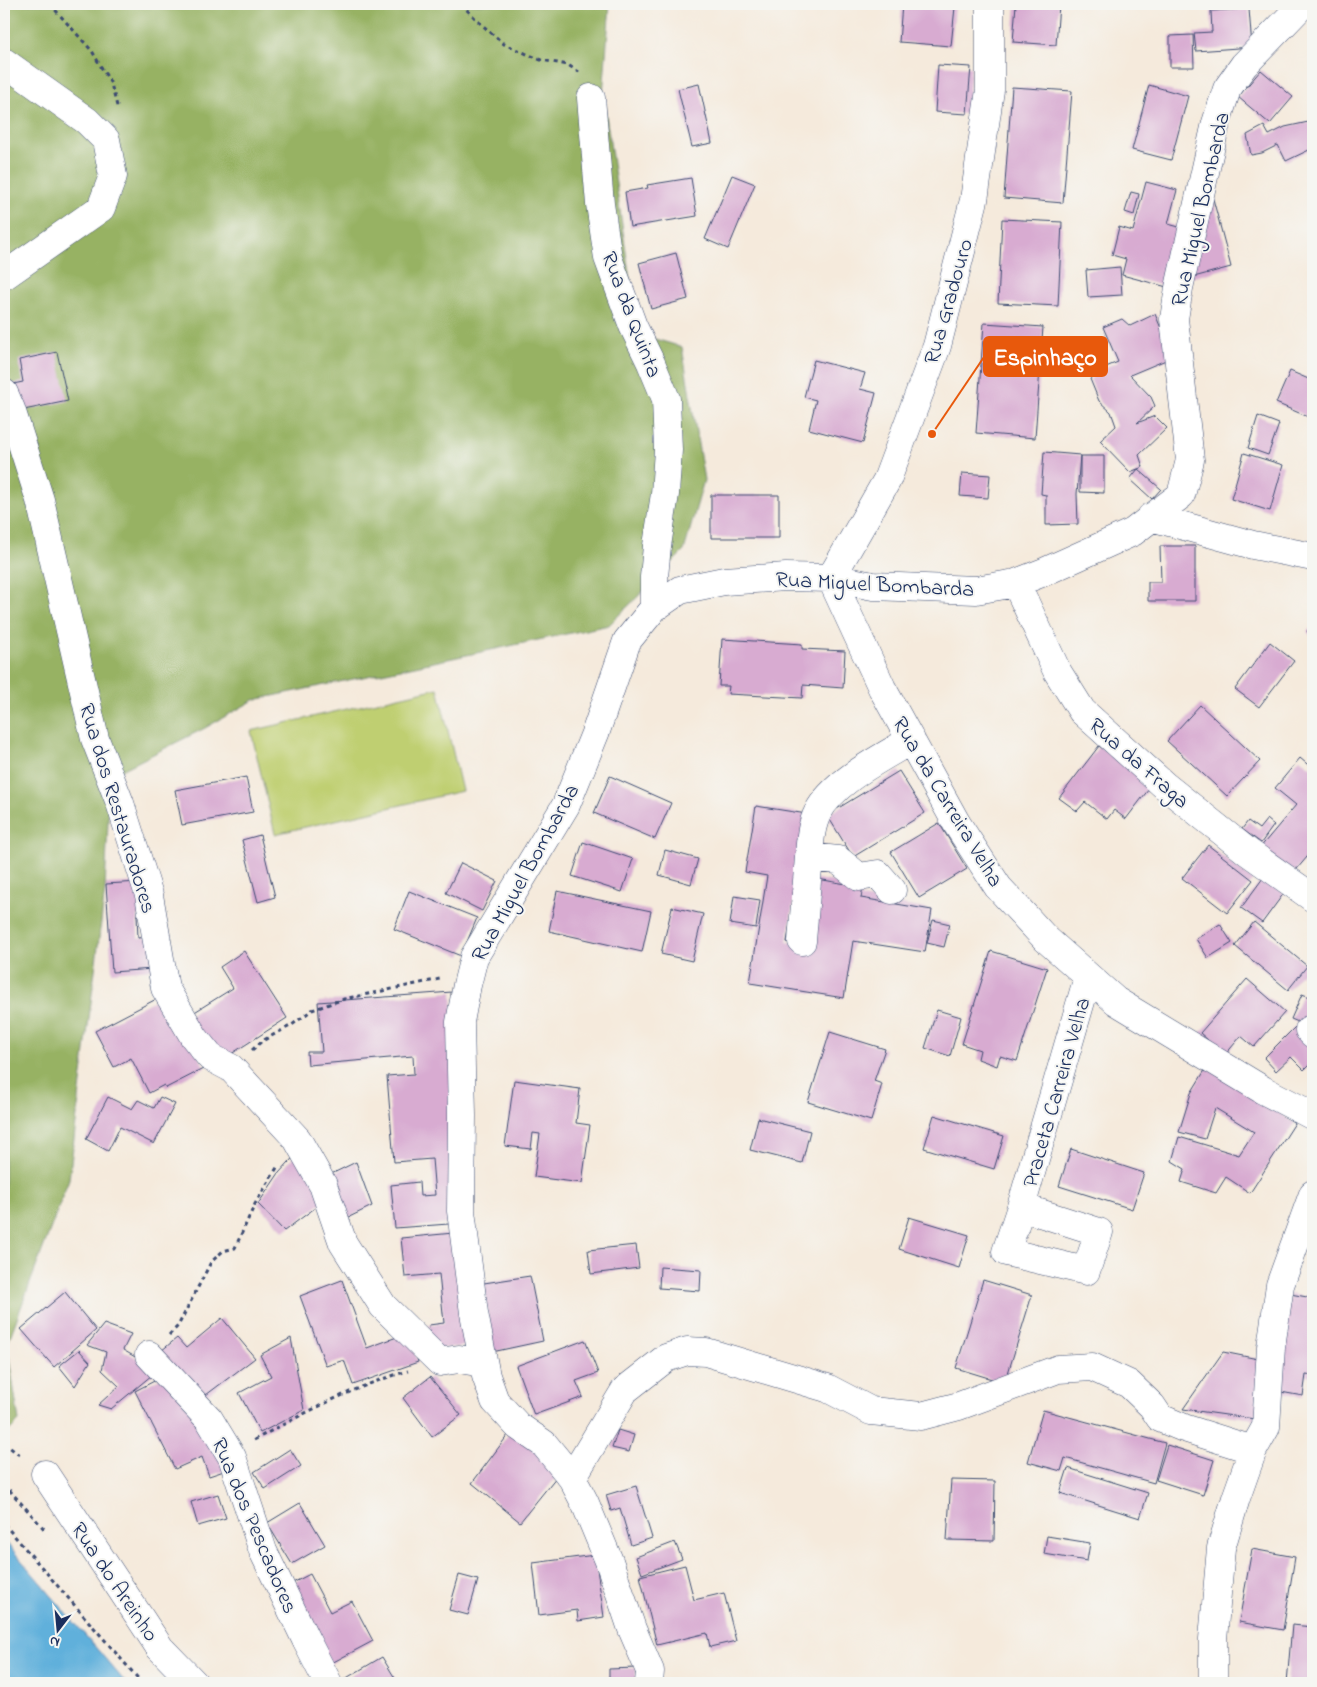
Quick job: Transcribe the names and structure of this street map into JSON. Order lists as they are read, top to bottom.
{
  "streets": {
    "street": [
      "Rua Miguel Bombarda",
      "Rua Gradouro",
      "Rua da Quinta",
      "Rua da Fraga",
      "Rua da Carreira Velha",
      "Rua dos Restauradores",
      "Praceta Carreira Velha",
      "Rua dos Pescadores",
      "Rua do Areinho"
    ]
  },
  "crossings": [
    ["Rua Miguel Bombarda", "Rua Gradouro"],
    ["Rua Miguel Bombarda", "Rua da Quinta"],
    ["Rua Miguel Bombarda", "Rua da Fraga"],
    ["Rua Miguel Bombarda", "Rua da Carreira Velha"],
    ["Rua Gradouro", "Rua da Carreira Velha"],
    ["Rua da Carreira Velha", "Praceta Carreira Velha"]
  ],
  "places": ["Espinhaço"],
  "north": "bottom"
}
